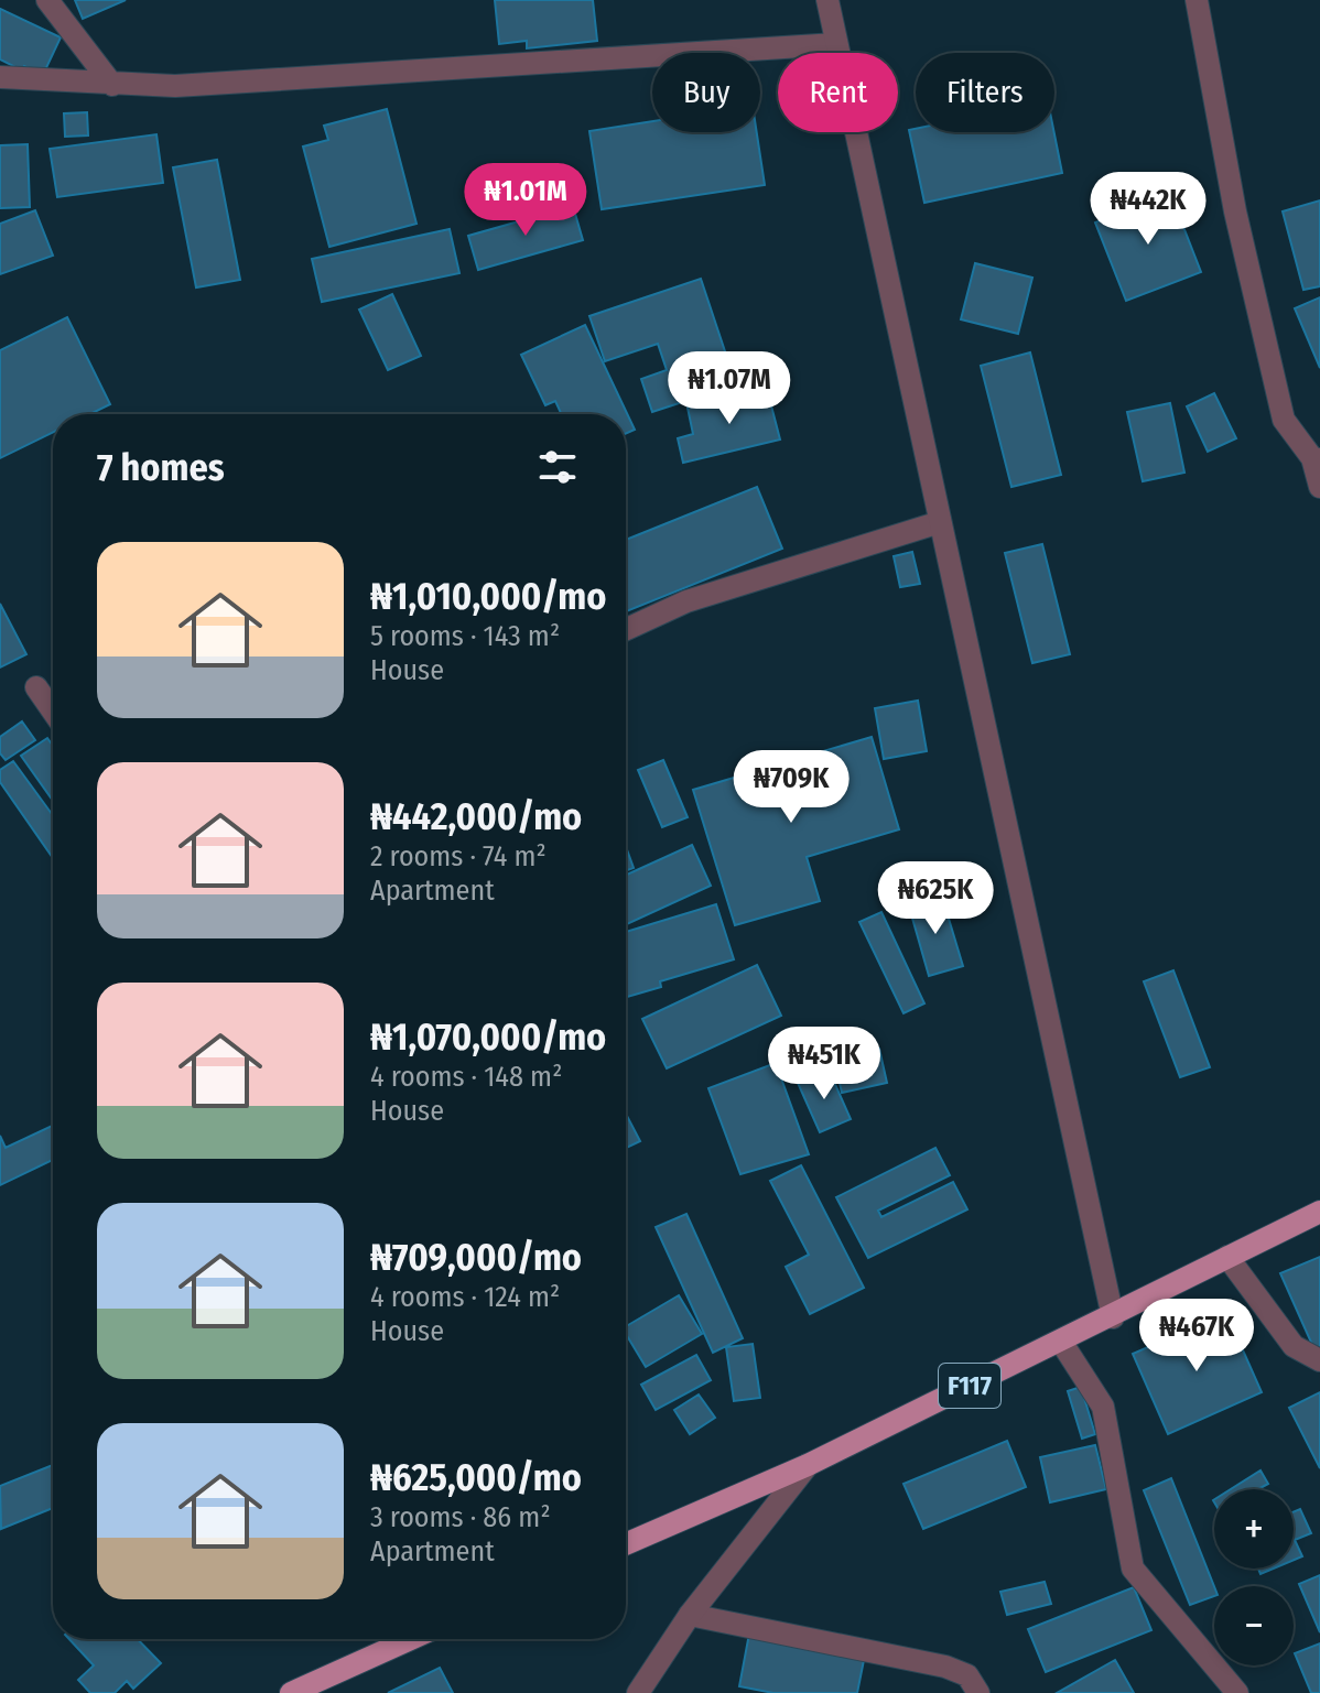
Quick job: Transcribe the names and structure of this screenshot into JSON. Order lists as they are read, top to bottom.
{
  "streets": {
    "main road": ["F117"]
  },
  "page": {
    "chip": ["Buy", "Rent", "Filters"],
    "price": [
      "₦1.01M",
      "₦442K",
      "₦1.07M",
      "₦709K",
      "₦625K",
      "₦451K",
      "₦467K"
    ],
    "heading": "7 homes",
    "list": [
      {
        "name": "₦1,010,000/mo",
        "note": "5 rooms · 143 m² · House"
      },
      {
        "name": "₦442,000/mo",
        "note": "2 rooms · 74 m² · Apartment"
      },
      {
        "name": "₦1,070,000/mo",
        "note": "4 rooms · 148 m² · House"
      },
      {
        "name": "₦709,000/mo",
        "note": "4 rooms · 124 m² · House"
      },
      {
        "name": "₦625,000/mo",
        "note": "3 rooms · 86 m² · Apartment"
      }
    ],
    "map_buttons": ["+", "−"]
  }
}
